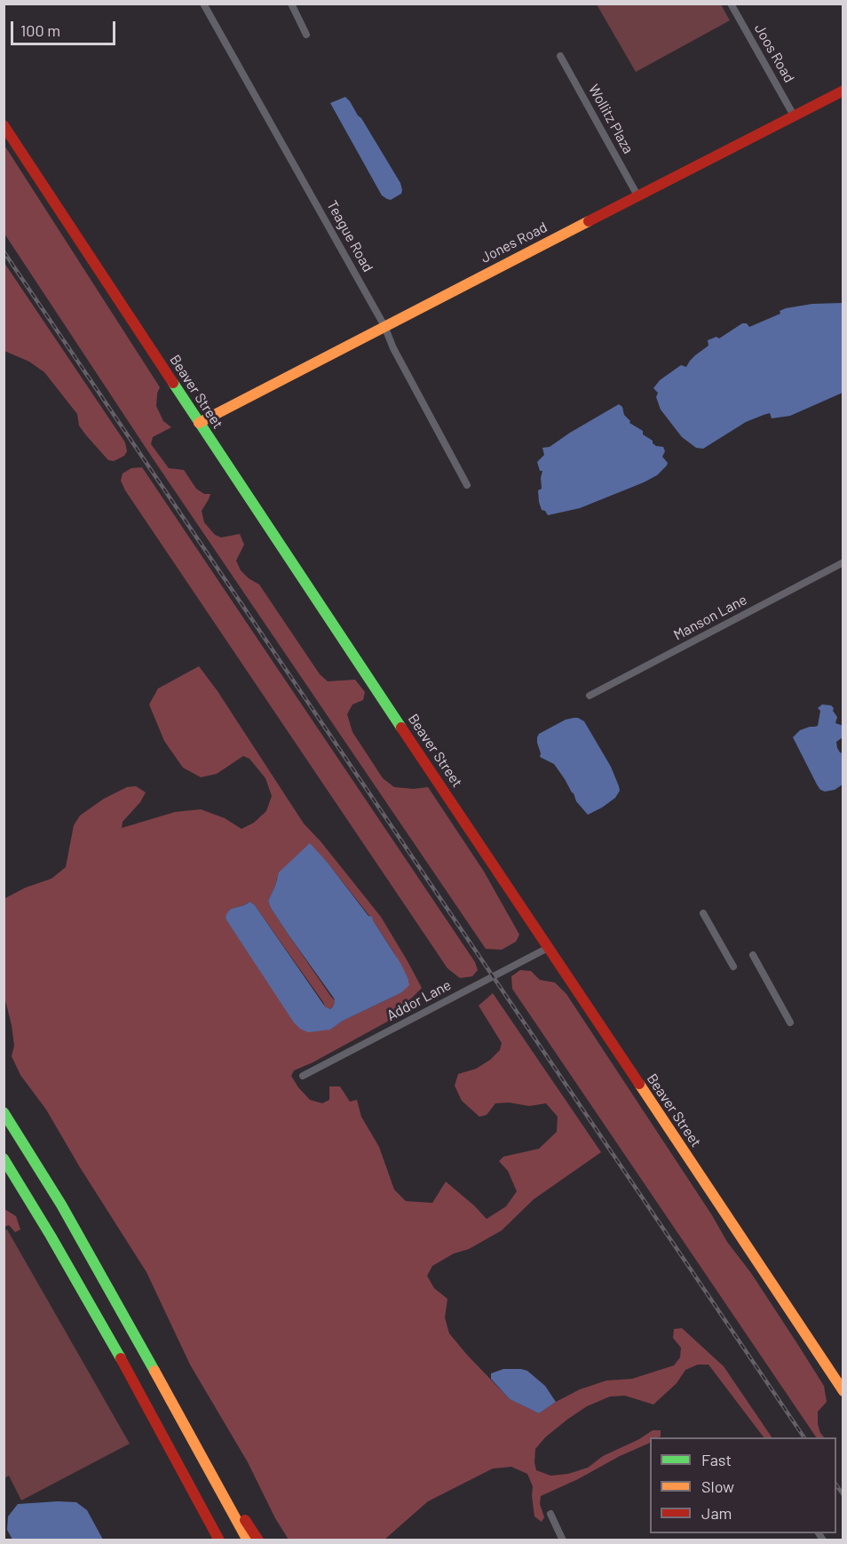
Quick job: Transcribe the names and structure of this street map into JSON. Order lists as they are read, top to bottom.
{
  "streets": {
    "main road": ["Jones Road", "Beaver Street"],
    "street": [
      "Joos Road",
      "Wollitz Plaza",
      "Teague Road",
      "Manson Lane",
      "Addor Lane"
    ]
  },
  "crossings": [
    ["Joos Road", "Jones Road"],
    ["Wollitz Plaza", "Jones Road"],
    ["Teague Road", "Jones Road"],
    ["Jones Road", "Beaver Street"],
    ["Beaver Street", "Addor Lane"]
  ],
  "legend": ["Fast", "Slow", "Jam"],
  "scale_bar": "100 m"
}
